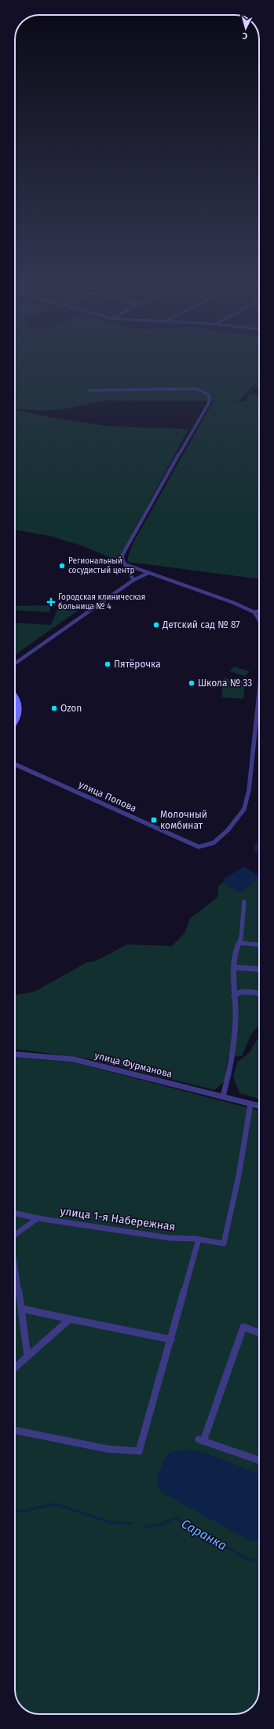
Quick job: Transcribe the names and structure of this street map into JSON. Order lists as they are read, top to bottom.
{
  "streets": {
    "street": ["улица Попова", "улица Фурманова", "улица 1-я Набережная"]
  },
  "crossings": [
    ["улица Фурманова", "улица 1-я Набережная"]
  ],
  "water": ["Саранка"],
  "places": {
    "other": [
      "Региональный сосудистый центр",
      "Детский сад № 87",
      "Пятёрочка",
      "Школа № 33",
      "Ozon"
    ],
    "health": ["Городская клиническая больница № 4"],
    "transit": ["Молочный комбинат"]
  },
  "north": "bottom"
}
